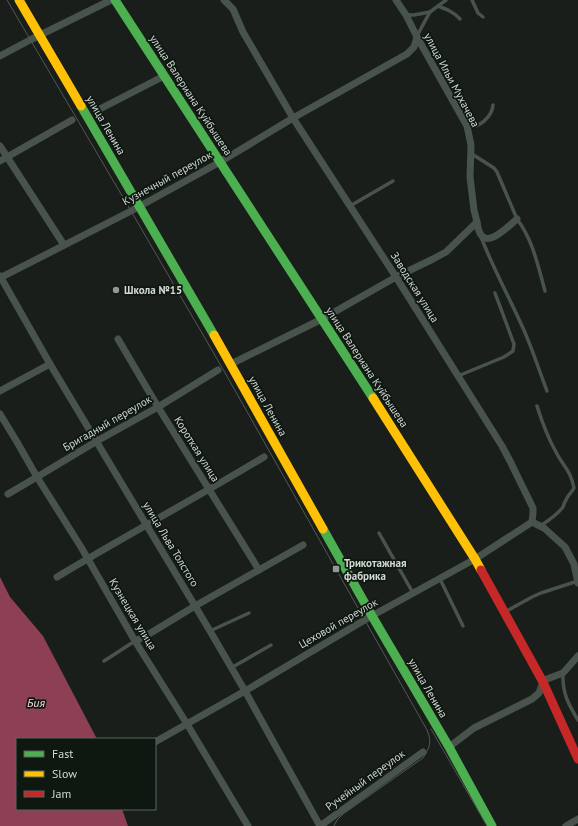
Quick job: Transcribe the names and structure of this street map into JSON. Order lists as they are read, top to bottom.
{
  "streets": {
    "street": [
      "улица Ильи Мухачева",
      "улица Валериана Куйбышева",
      "улица Ленина",
      "Кузнечный переулок",
      "Заводская улица",
      "Бригадный переулок",
      "Короткая улица",
      "улица Льва Толстого",
      "Кузнецкая улица",
      "Цеховой переулок",
      "Ручейный переулок"
    ]
  },
  "crossings": [
    ["улица Ильи Мухачева", "Кузнечный переулок"],
    ["улица Валериана Куйбышева", "Кузнечный переулок"],
    ["улица Валериана Куйбышева", "Цеховой переулок"],
    ["улица Ленина", "Кузнечный переулок"],
    ["улица Ленина", "Цеховой переулок"],
    ["Кузнечный переулок", "Заводская улица"],
    ["Кузнечный переулок", "улица Льва Толстого"],
    ["Заводская улица", "Цеховой переулок"],
    ["Бригадный переулок", "Короткая улица"],
    ["Бригадный переулок", "улица Льва Толстого"],
    ["Бригадный переулок", "Кузнецкая улица"],
    ["улица Льва Толстого", "Цеховой переулок"],
    ["улица Льва Толстого", "Ручейный переулок"],
    ["Кузнецкая улица", "Цеховой переулок"]
  ],
  "water": ["Бия"],
  "places": {
    "other": ["Школа №15"],
    "transit": ["Трикотажная фабрика"]
  },
  "legend": ["Fast", "Slow", "Jam"]
}
